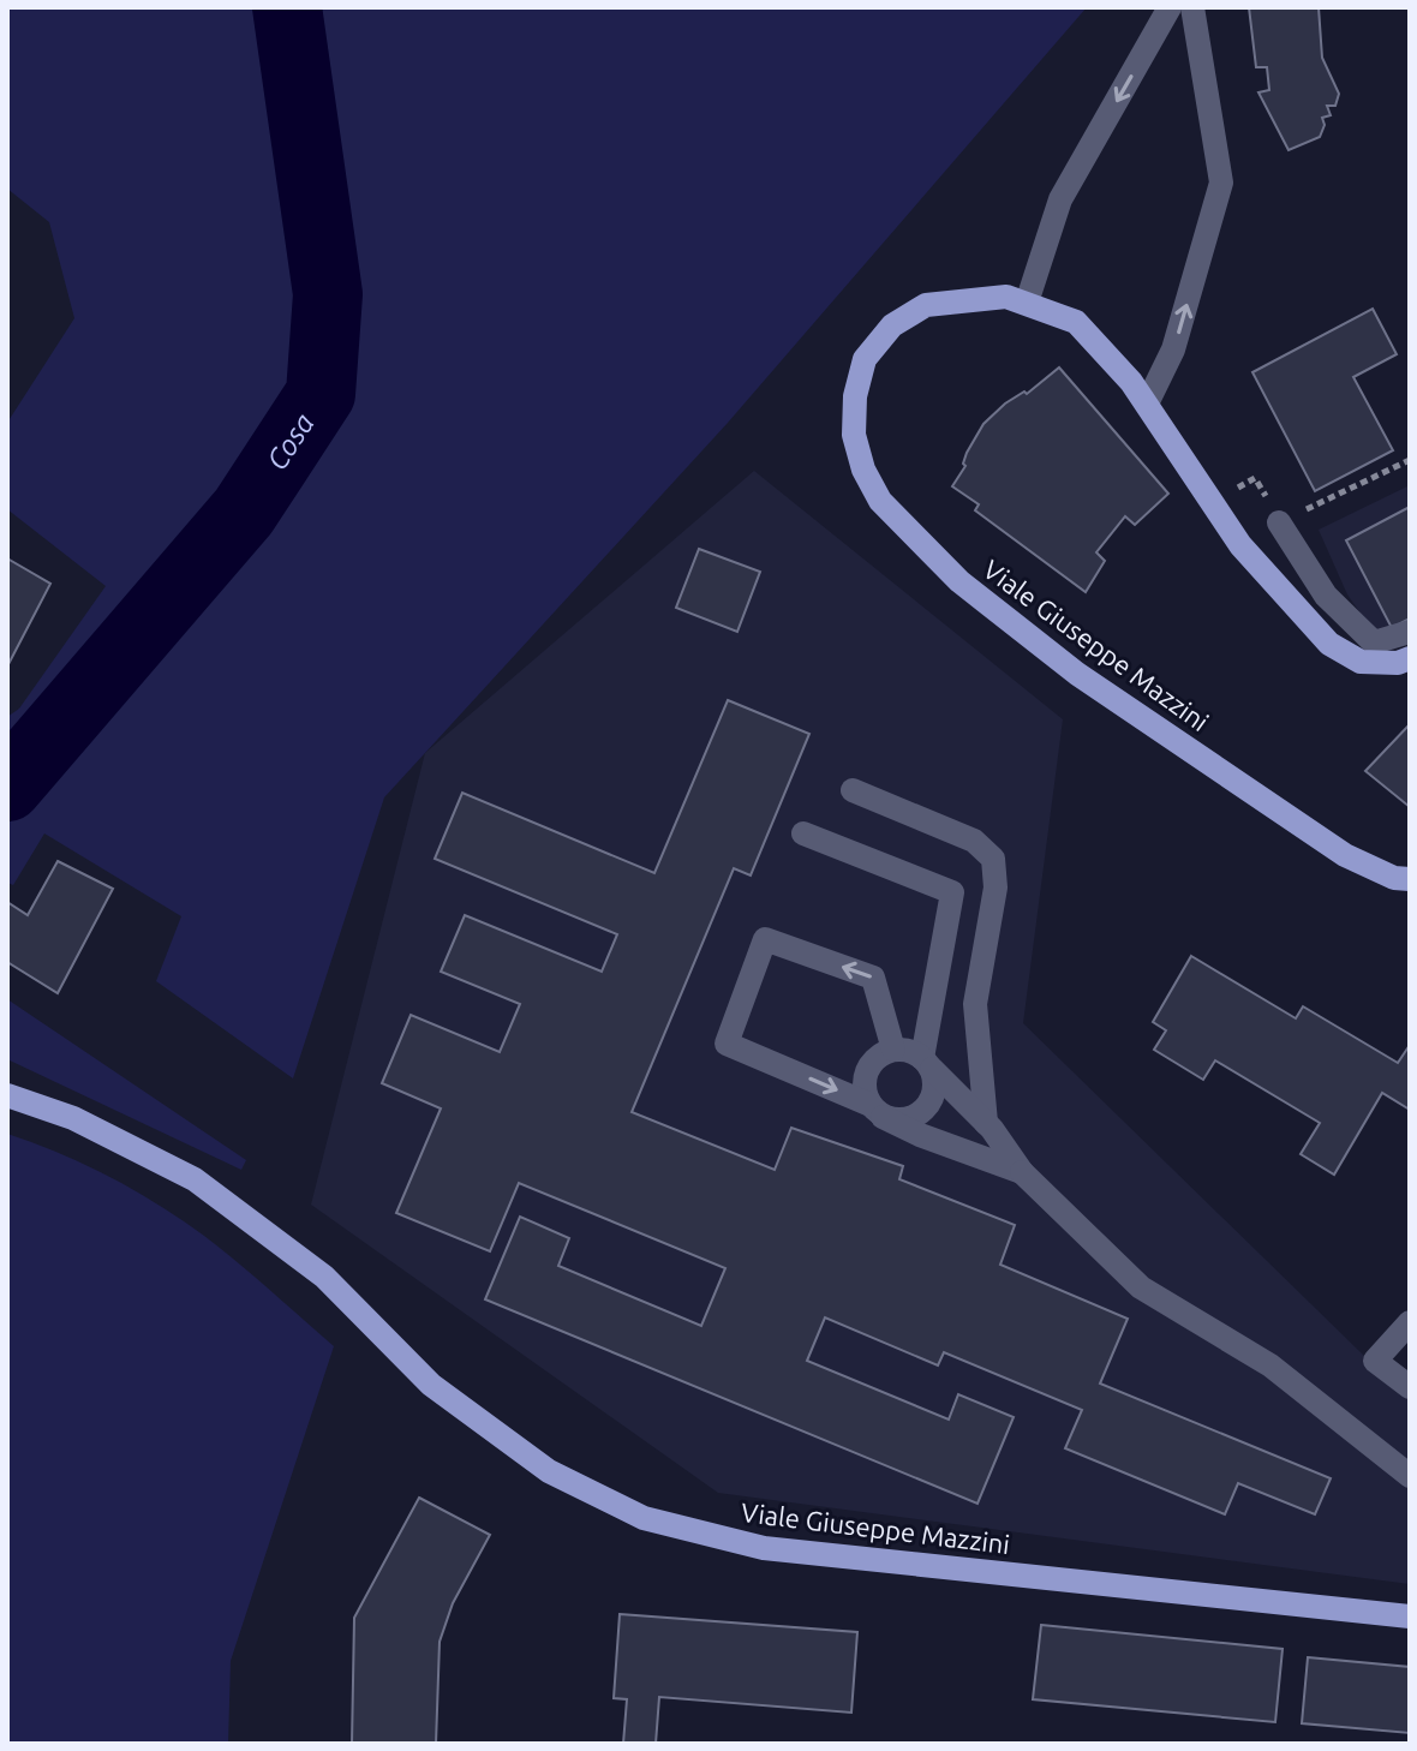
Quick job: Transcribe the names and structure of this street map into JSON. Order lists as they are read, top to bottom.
{
  "streets": {
    "main road": ["Viale Giuseppe Mazzini"]
  },
  "water": ["Cosa"]
}
